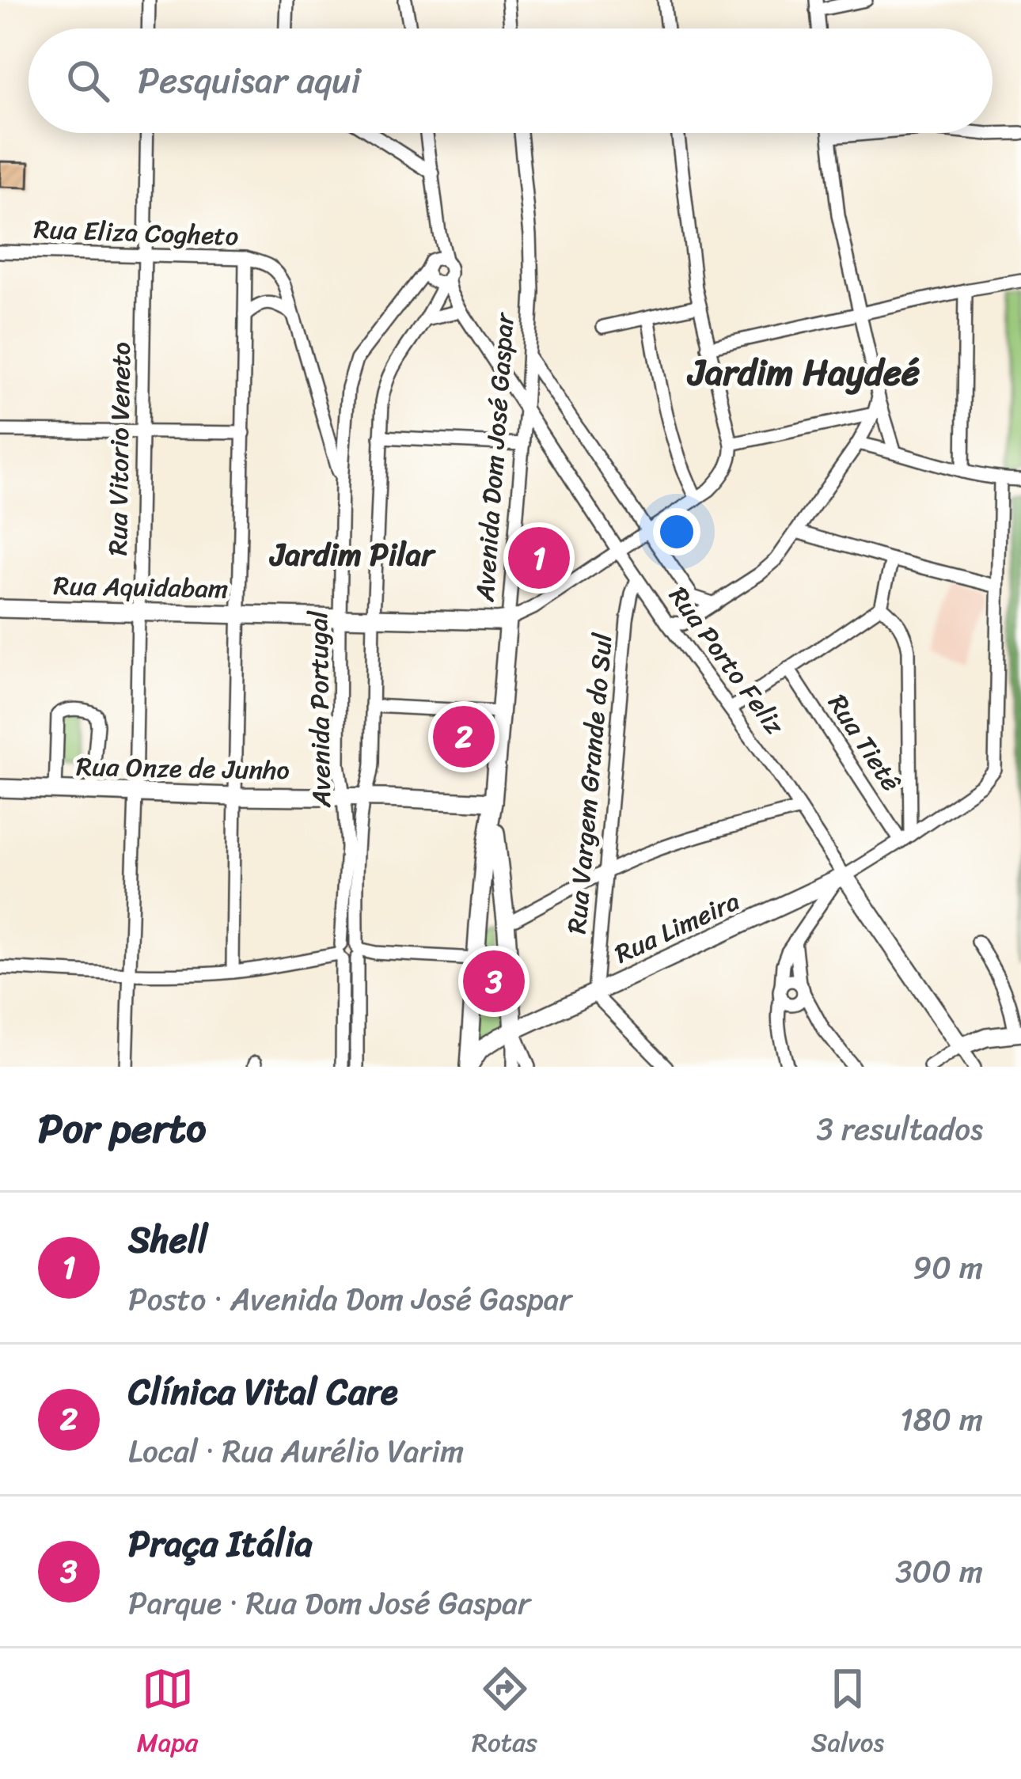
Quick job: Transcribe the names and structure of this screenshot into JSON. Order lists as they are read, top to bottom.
{
  "streets": {
    "main road": [
      "Avenida Dom José Gaspar",
      "Rua Aquidabam",
      "Rua Porto Feliz",
      "Rua Onze de Junho",
      "Rua Limeira"
    ],
    "street": [
      "Rua Eliza Cogheto",
      "Rua Vitorio Veneto",
      "Avenida Portugal",
      "Rua Tietê",
      "Rua Vargem Grande do Sul"
    ]
  },
  "crossings": [
    ["Rua Eliza Cogheto", "Rua Vitorio Veneto"],
    ["Rua Eliza Cogheto", "Avenida Portugal"],
    ["Rua Vitorio Veneto", "Rua Aquidabam"],
    ["Rua Vitorio Veneto", "Rua Onze de Junho"],
    ["Avenida Dom José Gaspar", "Rua Aquidabam"],
    ["Avenida Dom José Gaspar", "Rua Porto Feliz"],
    ["Avenida Dom José Gaspar", "Rua Onze de Junho"],
    ["Rua Aquidabam", "Avenida Portugal"],
    ["Rua Porto Feliz", "Avenida Portugal"],
    ["Rua Porto Feliz", "Rua Vargem Grande do Sul"],
    ["Rua Porto Feliz", "Rua Limeira"],
    ["Avenida Portugal", "Rua Onze de Junho"],
    ["Rua Tietê", "Rua Limeira"],
    ["Rua Vargem Grande do Sul", "Rua Limeira"]
  ],
  "districts": ["Jardim Haydeé", "Jardim Pilar"],
  "page": {
    "search": "Pesquisar aqui",
    "pins": ["1", "2", "3"],
    "heading": ["Por perto", "3 resultados"],
    "list": [
      {
        "mark": "1",
        "name": "Shell",
        "note": "Posto · Avenida Dom José Gaspar",
        "value": "90 m"
      },
      {
        "mark": "2",
        "name": "Clínica Vital Care",
        "note": "Local · Rua Aurélio Varim",
        "value": "180 m"
      },
      {
        "mark": "3",
        "name": "Praça Itália",
        "note": "Parque · Rua Dom José Gaspar",
        "value": "300 m"
      }
    ],
    "nav": ["Mapa", "Rotas", "Salvos"]
  }
}
